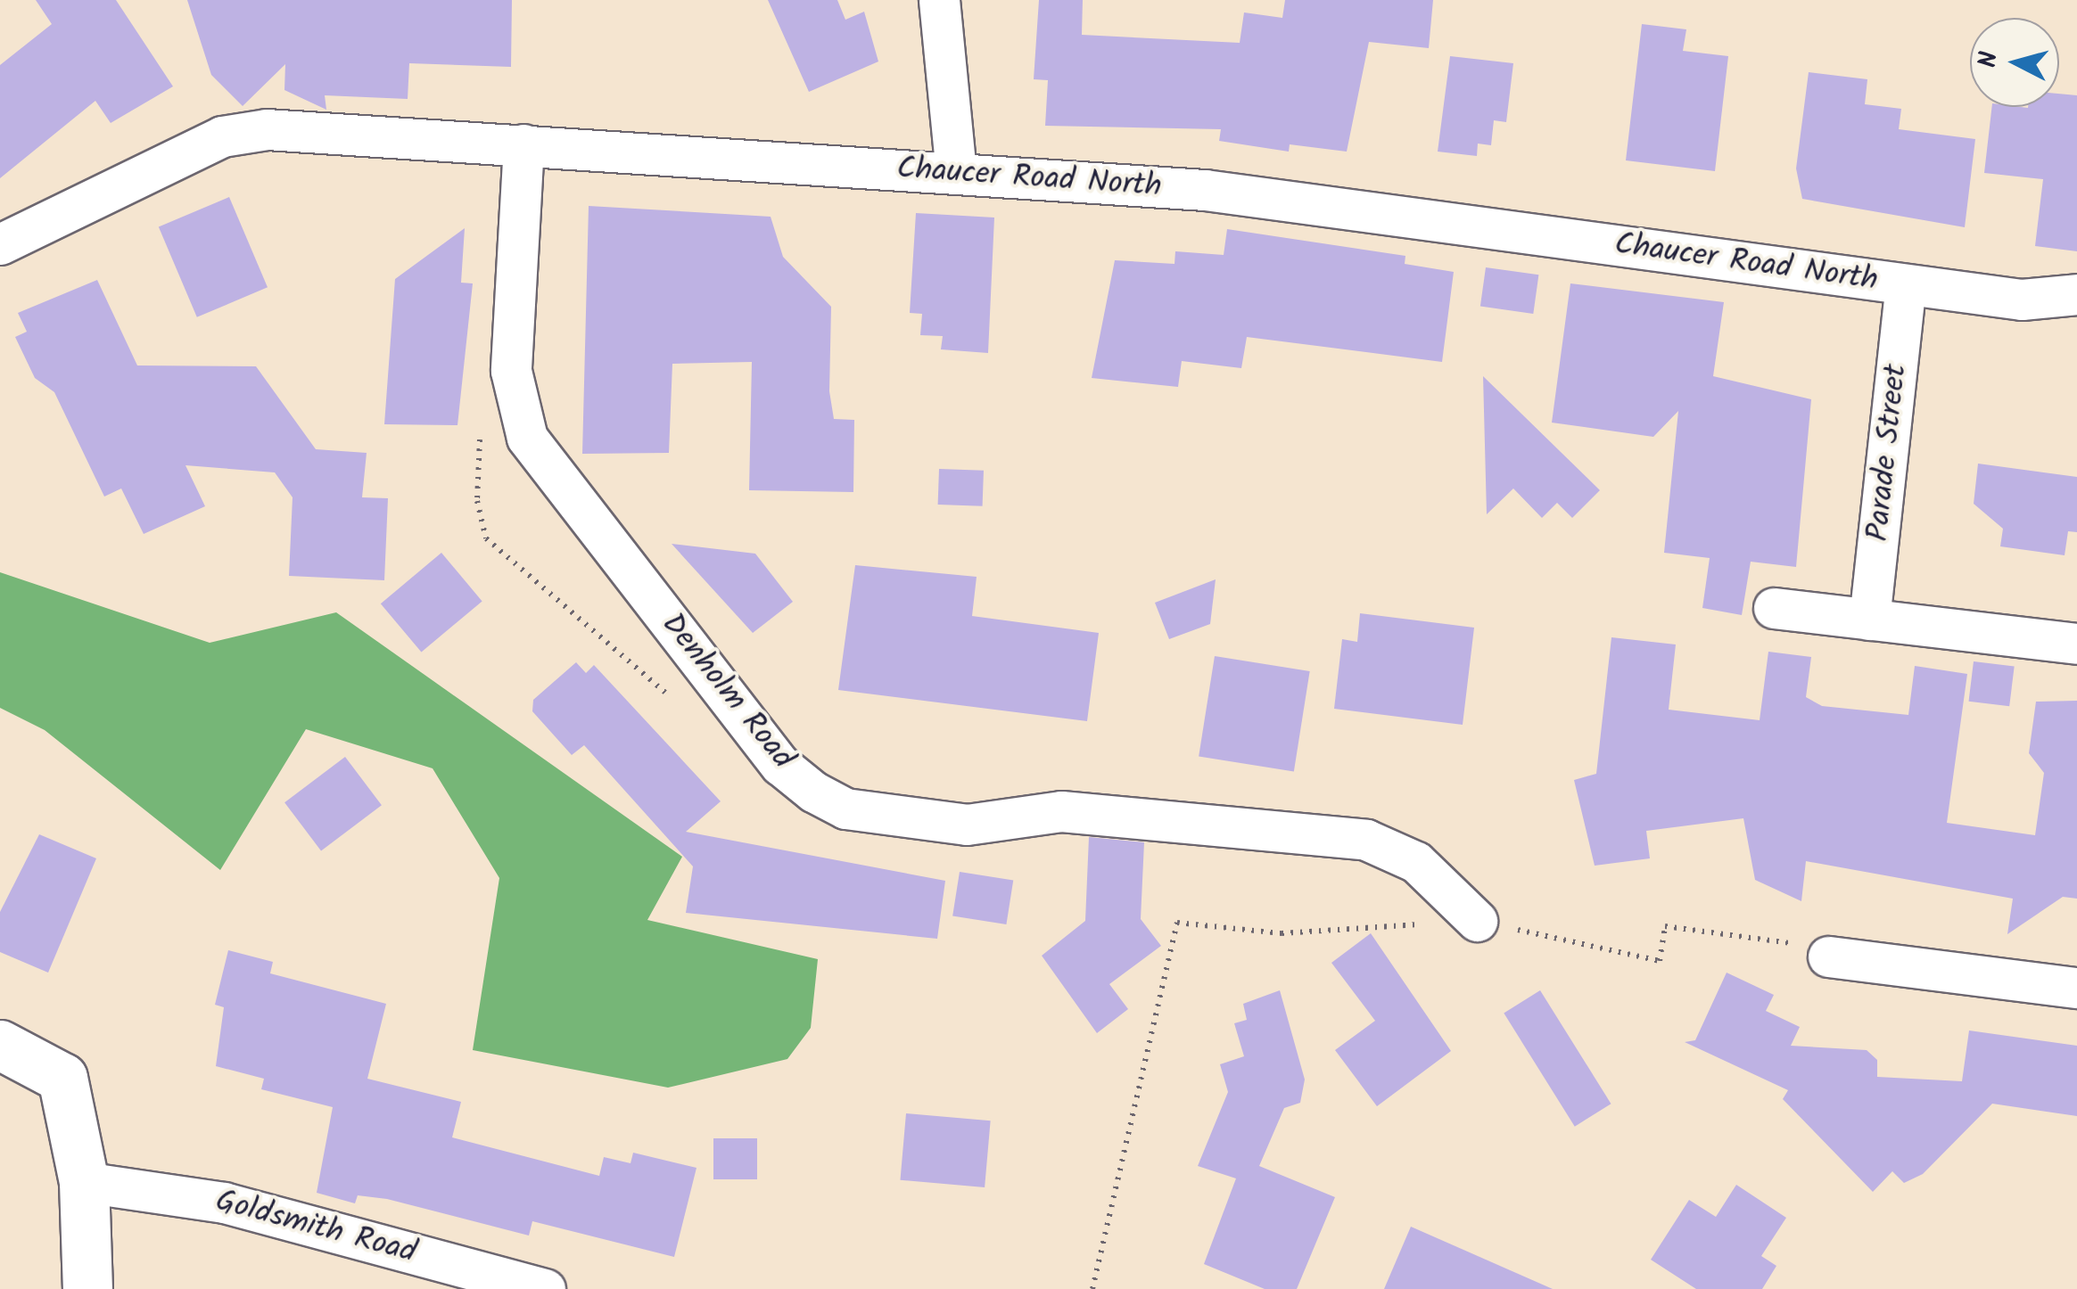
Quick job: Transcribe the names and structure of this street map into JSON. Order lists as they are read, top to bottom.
{
  "streets": {
    "street": [
      "Chaucer Road North",
      "Parade Street",
      "Denholm Road",
      "Goldsmith Road"
    ]
  },
  "crossings": [
    ["Chaucer Road North", "Parade Street"],
    ["Chaucer Road North", "Denholm Road"]
  ],
  "north": "left"
}
